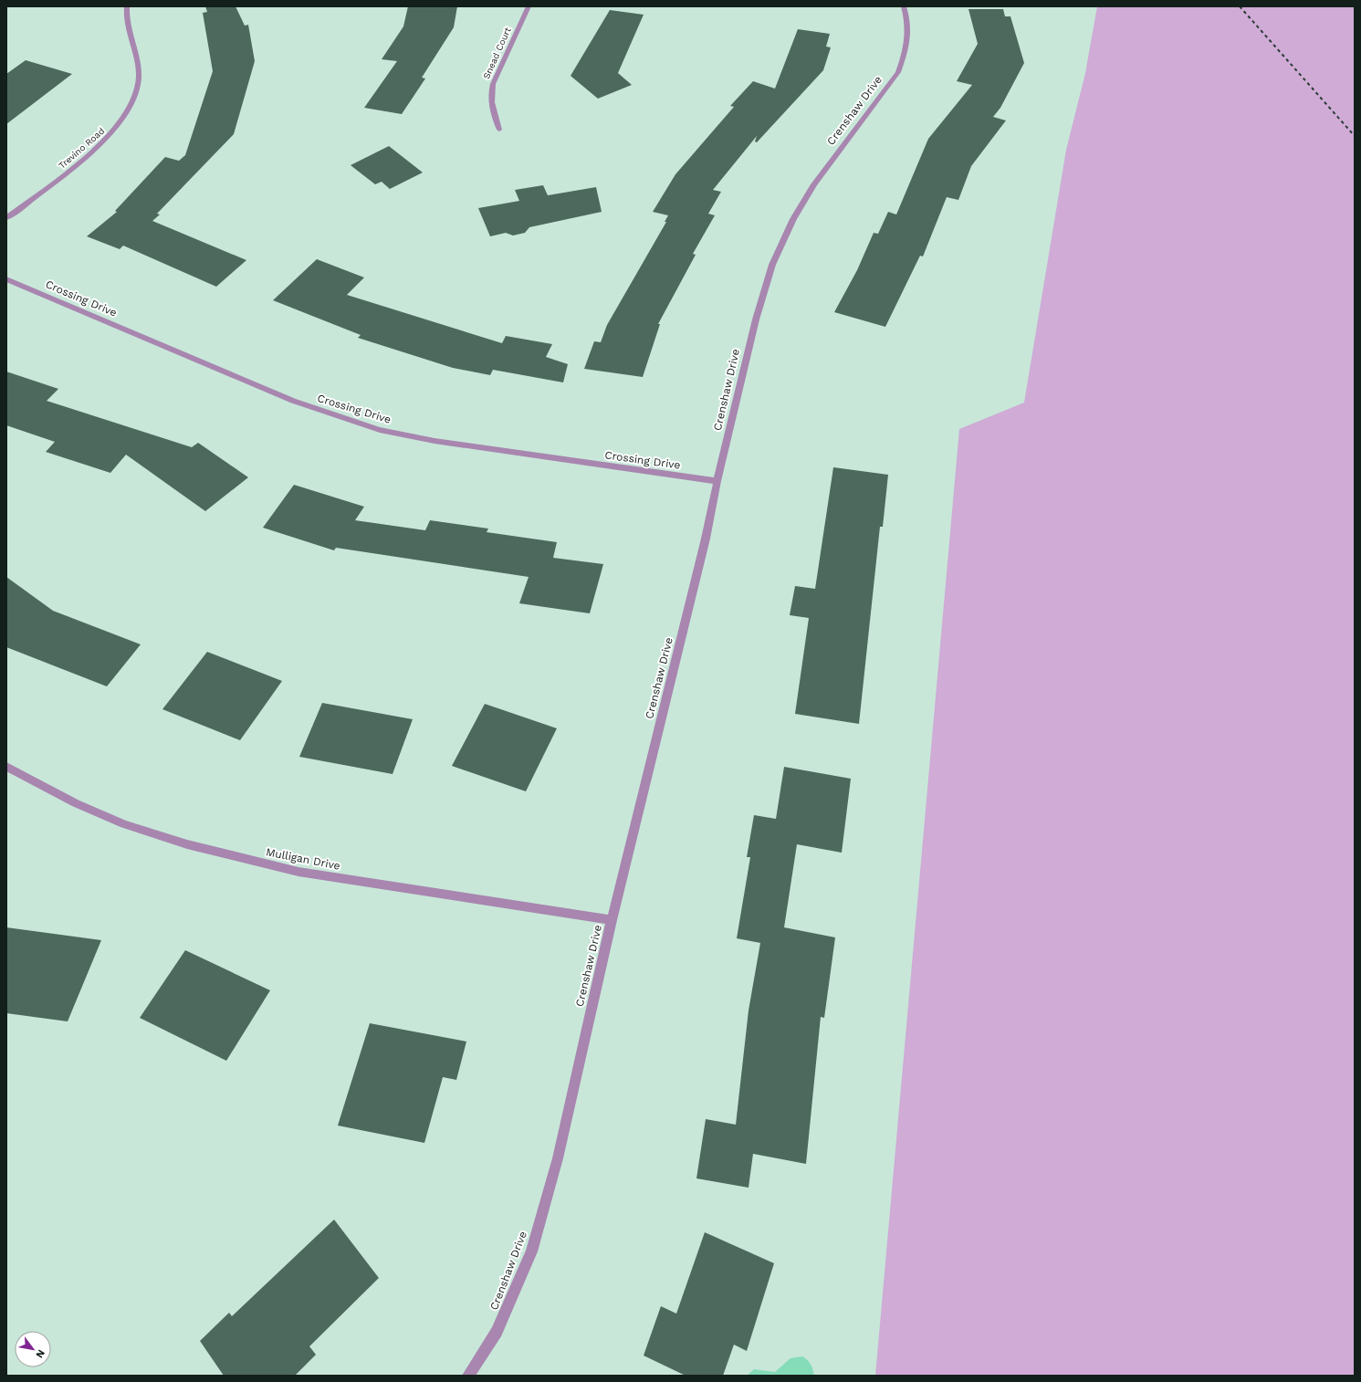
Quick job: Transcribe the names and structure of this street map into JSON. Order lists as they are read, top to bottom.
{
  "streets": {
    "street": [
      "Snead Court",
      "Crenshaw Drive",
      "Trevino Road",
      "Crossing Drive",
      "Mulligan Drive"
    ]
  },
  "crossings": [
    ["Crenshaw Drive", "Crossing Drive"],
    ["Crenshaw Drive", "Mulligan Drive"]
  ],
  "north": "bottom right"
}
